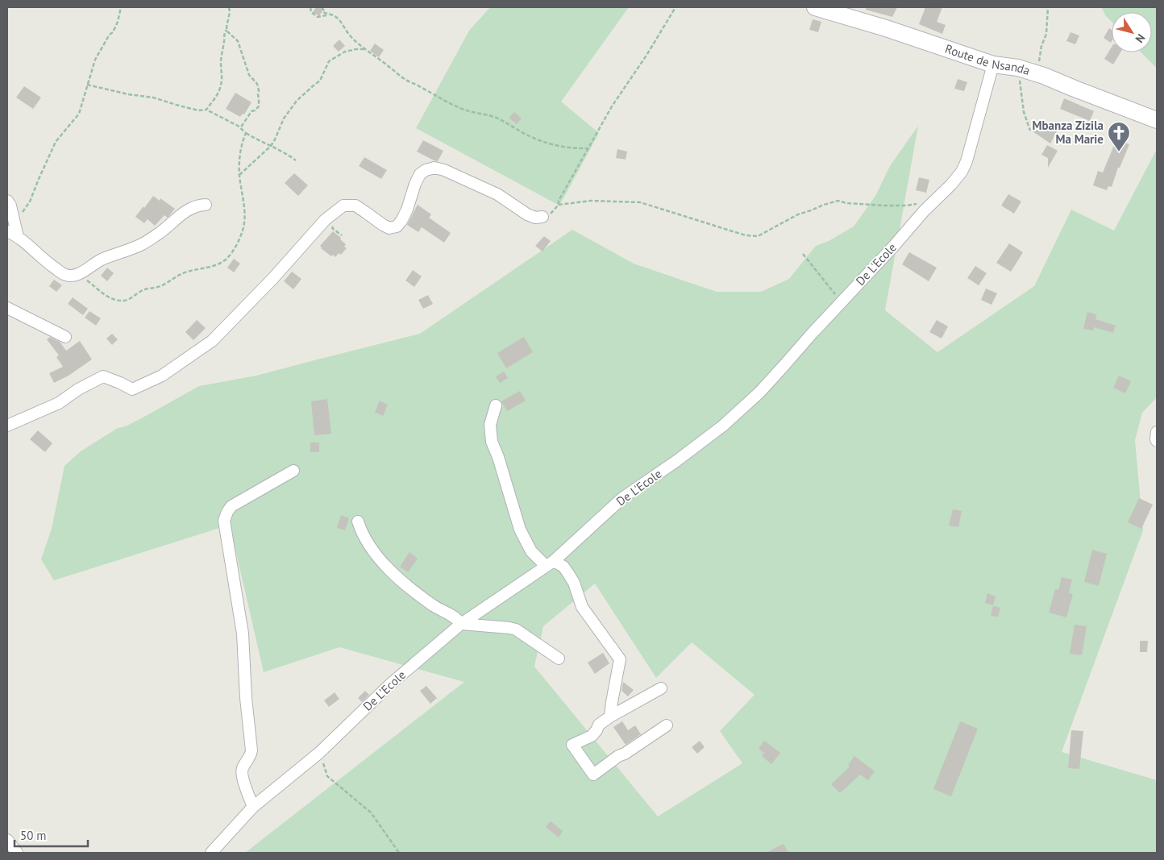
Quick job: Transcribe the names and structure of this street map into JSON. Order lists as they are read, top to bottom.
{
  "streets": {
    "street": ["Route de Nsanda", "De L'Ecole"]
  },
  "crossings": [
    ["Route de Nsanda", "De L'Ecole"]
  ],
  "places": {
    "church": ["Mbanza Zizila Ma Marie"]
  },
  "scale_bar": "50 m",
  "north": "bottom right"
}
